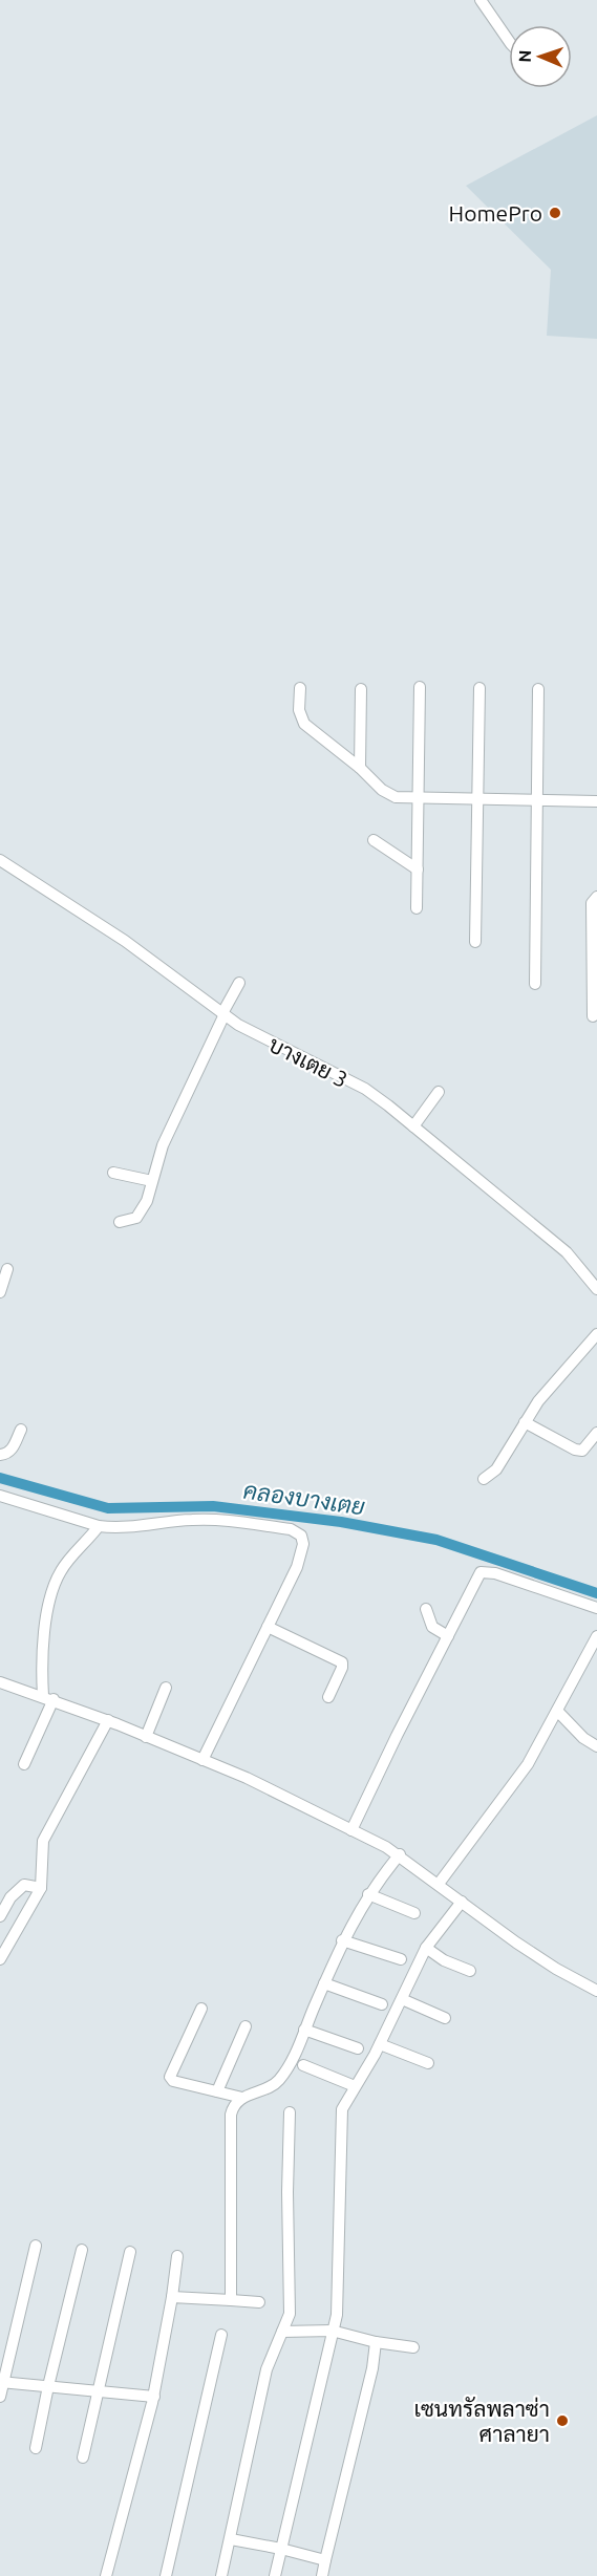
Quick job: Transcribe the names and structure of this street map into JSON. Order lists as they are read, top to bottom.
{
  "streets": {
    "street": ["บางเตย 3"]
  },
  "water": ["คลองบางเตย"],
  "places": ["HomePro", "เซนทรัลพลาซ่า ศาลายา"],
  "north": "left"
}
